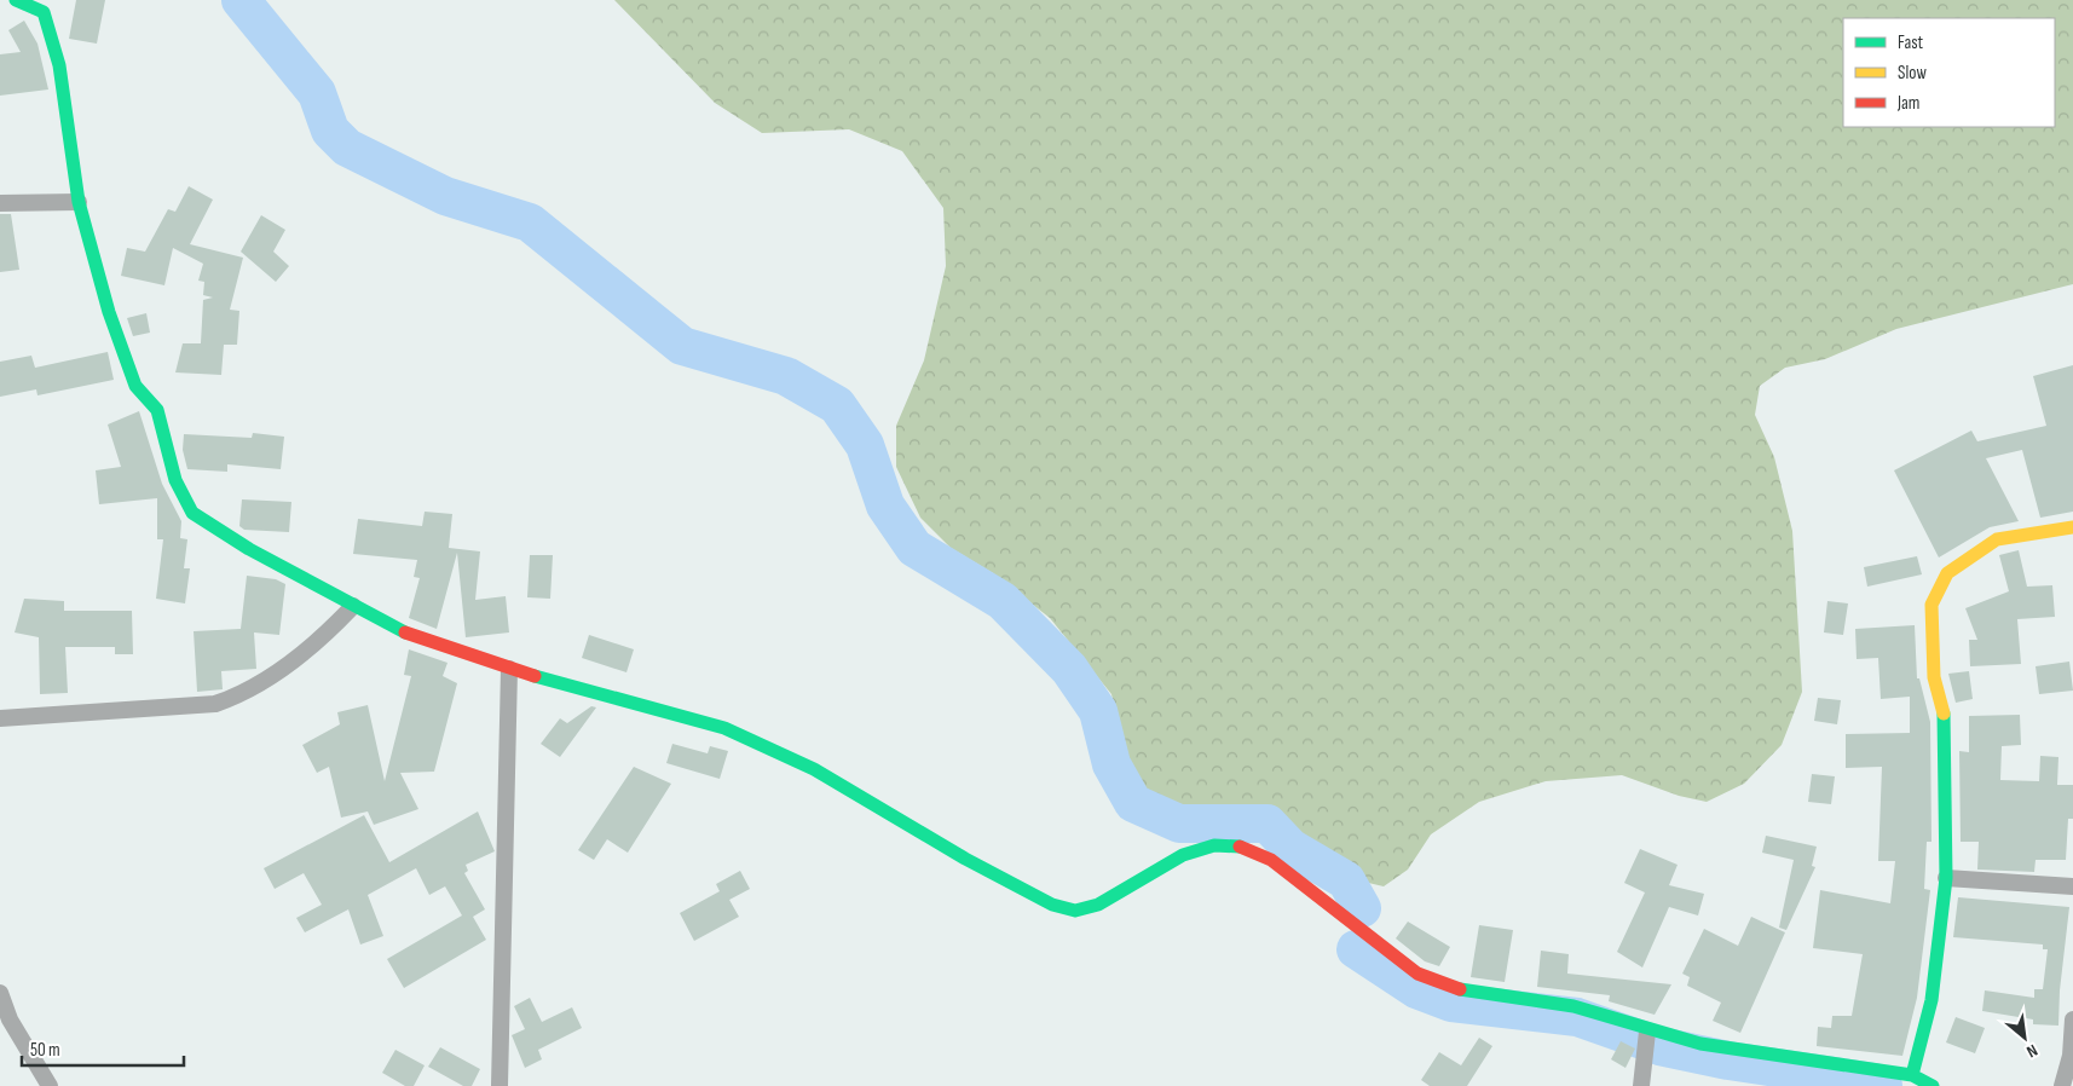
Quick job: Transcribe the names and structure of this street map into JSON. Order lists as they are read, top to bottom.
{
  "legend": ["Fast", "Slow", "Jam"],
  "scale_bar": "50 m",
  "north": "bottom right"
}
